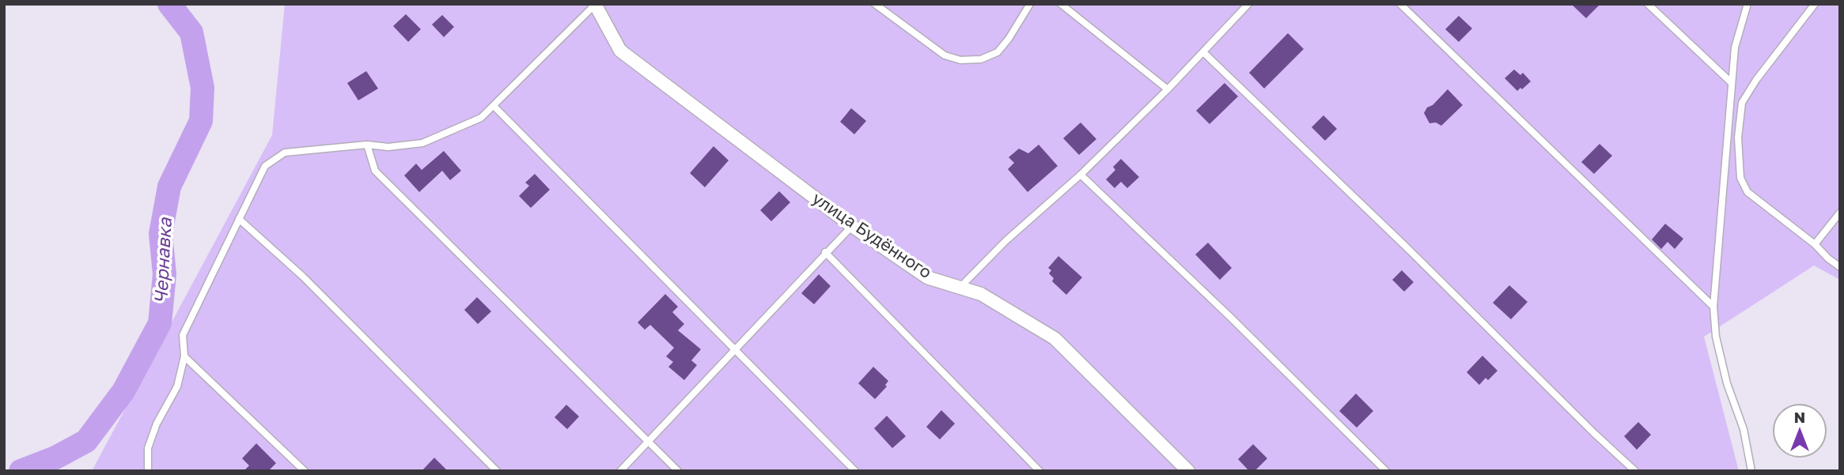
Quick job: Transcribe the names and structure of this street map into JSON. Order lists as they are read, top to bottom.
{
  "streets": {
    "street": ["улица Будённого"]
  },
  "water": ["Чернавка"],
  "north": "top"
}
